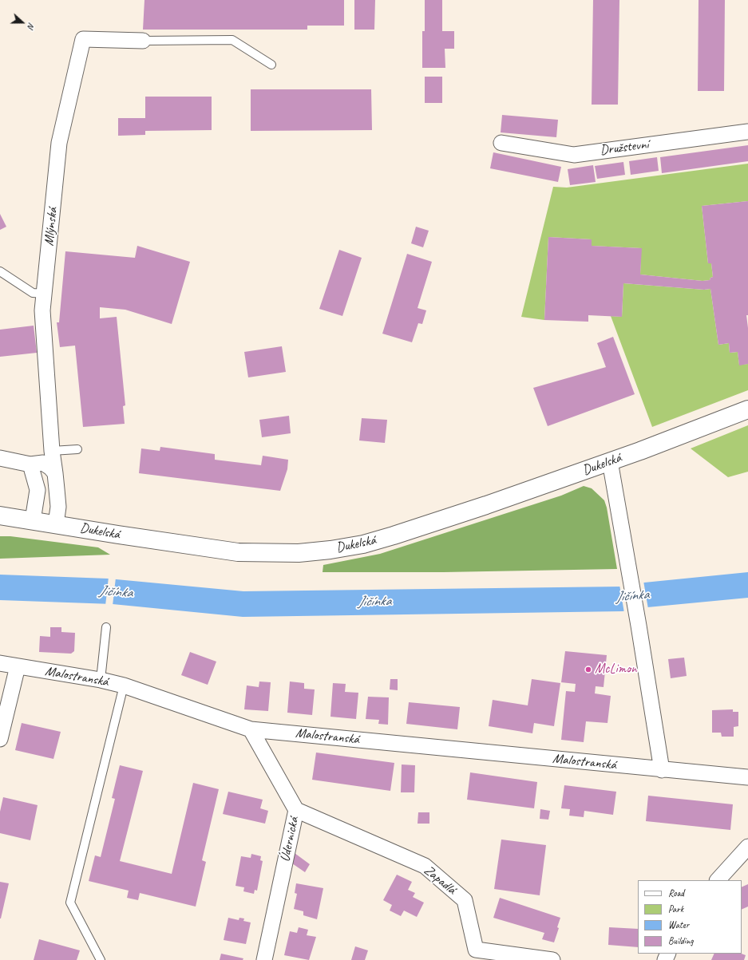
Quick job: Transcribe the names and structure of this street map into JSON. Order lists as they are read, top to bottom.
{
  "streets": {
    "main road": ["Dukelská"],
    "street": [
      "Družstevní",
      "Mlýnská",
      "Malostranská",
      "Údernická",
      "Zapadlá"
    ]
  },
  "crossings": [
    ["Mlýnská", "Dukelská"],
    ["Malostranská", "Údernická"],
    ["Údernická", "Zapadlá"]
  ],
  "water": ["Jičínka"],
  "places": ["McLimon"],
  "legend": [
    "Road",
    "Park",
    "Water",
    "Building"
  ],
  "north": "right"
}
